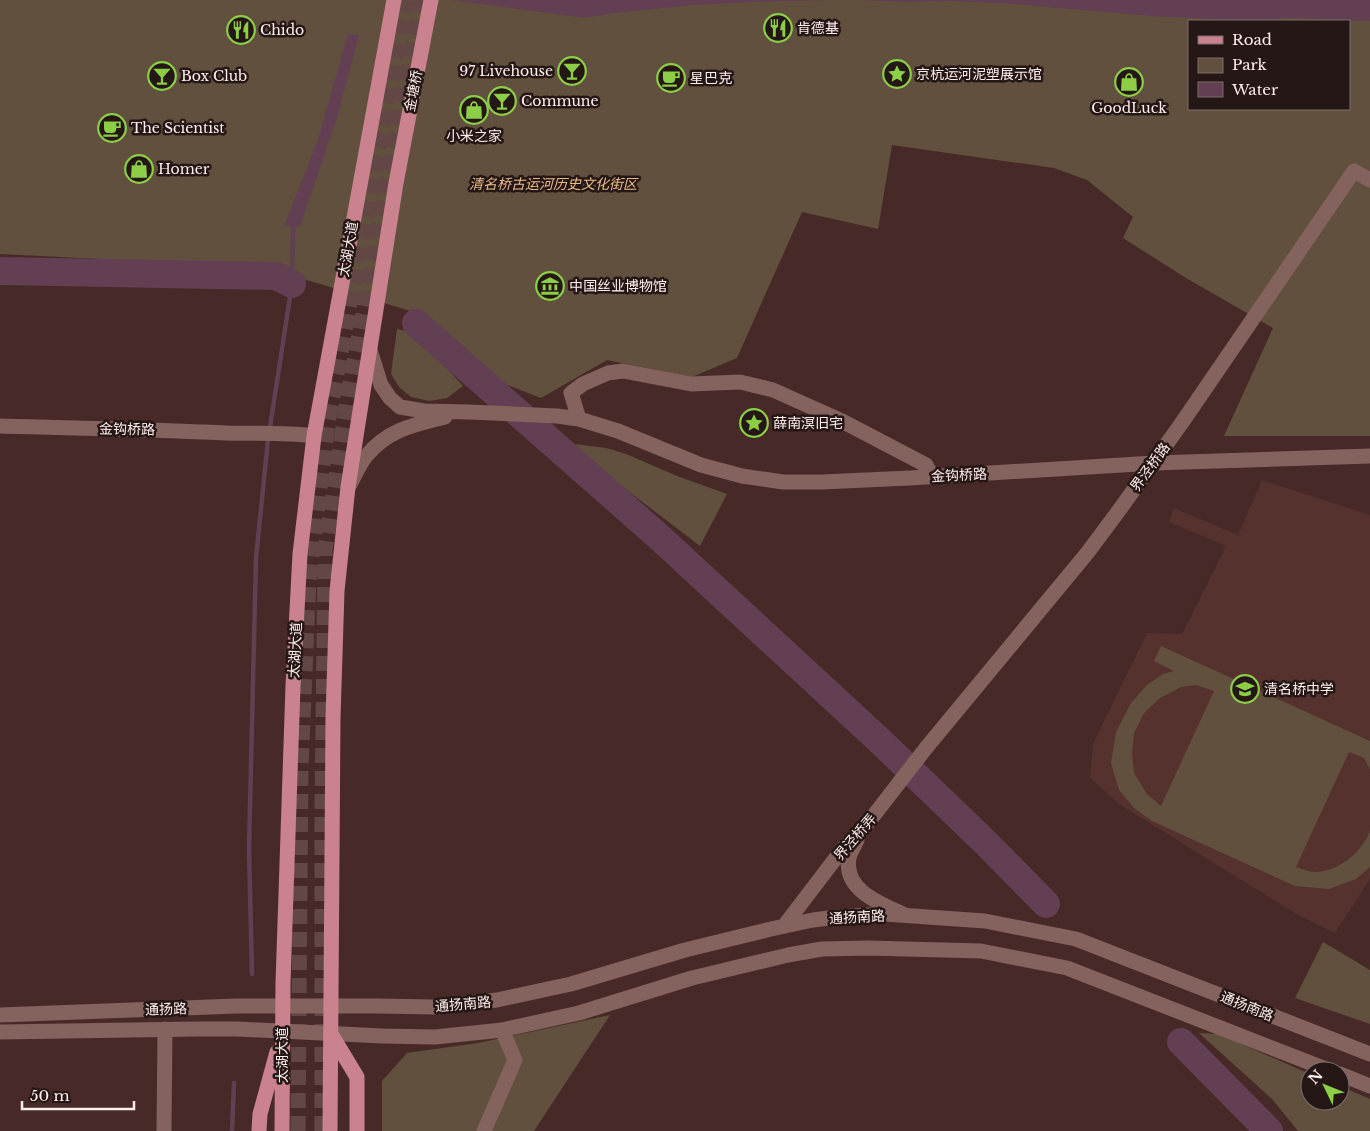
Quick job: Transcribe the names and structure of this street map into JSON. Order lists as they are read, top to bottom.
{
  "streets": {
    "main road": ["金塘桥", "太湖大道"],
    "street": [
      "金钩桥路",
      "界泾桥路",
      "界泾桥弄",
      "通扬南路",
      "通扬路"
    ]
  },
  "crossings": [
    ["太湖大道", "金钩桥路"],
    ["太湖大道", "通扬路"],
    ["金钩桥路", "界泾桥路"],
    ["界泾桥路", "界泾桥弄"],
    ["界泾桥弄", "通扬南路"],
    ["通扬南路", "通扬路"]
  ],
  "parks": ["清名桥古运河历史文化街区"],
  "places": {
    "restaurant": ["肯德基", "Chido"],
    "bar": ["97 Livehouse", "Box Club", "Commune"],
    "place": ["京杭运河泥塑展示馆", "薛南溟旧宅"],
    "cafe": ["星巴克", "The Scientist"],
    "shop": ["GoodLuck", "小米之家", "Homer"],
    "museum": ["中国丝业博物馆"],
    "school or university": ["清名桥中学"]
  },
  "legend": ["Road", "Park", "Water"],
  "scale_bar": "50 m",
  "north": "top left"
}
